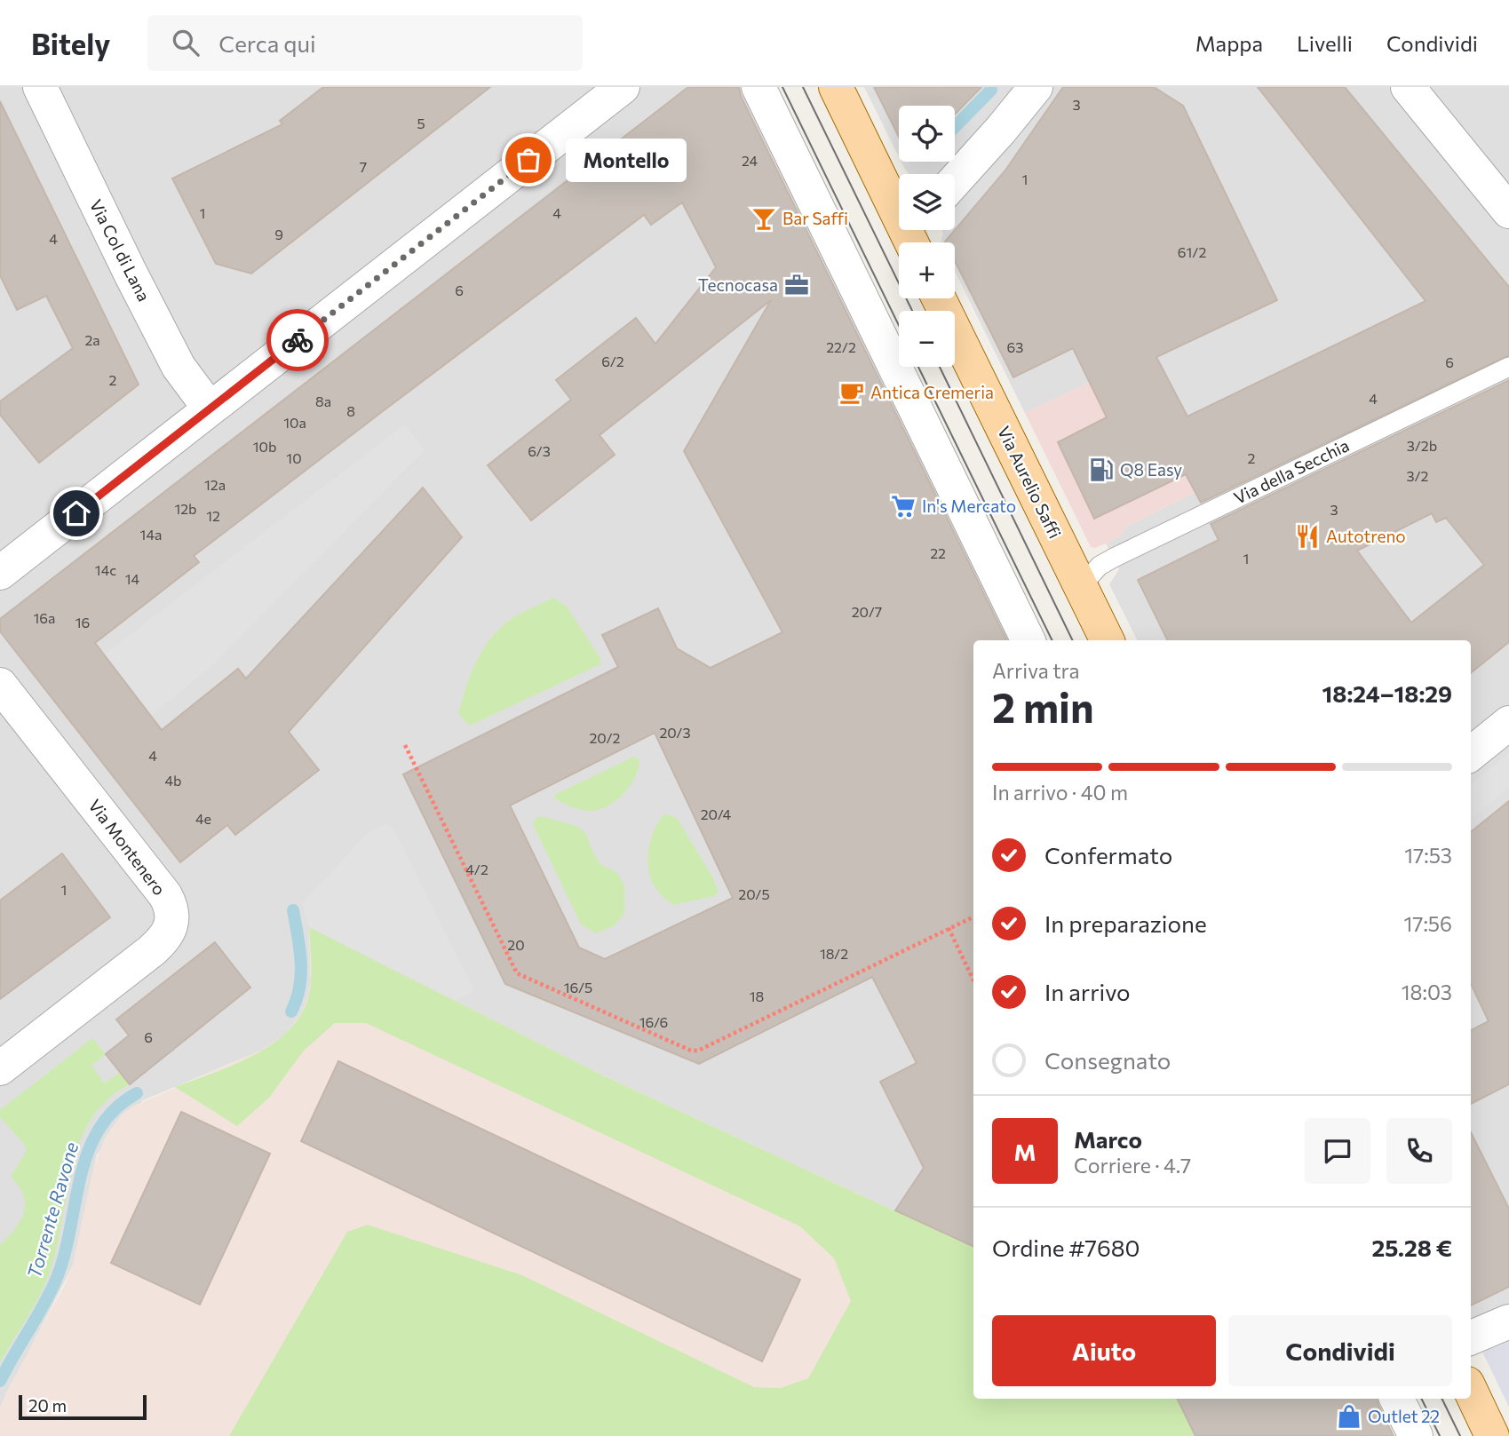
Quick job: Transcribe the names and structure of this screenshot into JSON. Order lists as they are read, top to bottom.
{
  "streets": {
    "main road": ["Via Aurelio Saffi"],
    "street": ["Via Col di Lana", "Via Montenero"],
    "lane": ["Via della Secchia"]
  },
  "crossings": [
    ["Via della Secchia", "Via Aurelio Saffi"]
  ],
  "water": ["Torrente Ravone"],
  "places": {
    "other": ["Montello"],
    "bar": ["Bar Saffi"],
    "office": ["Tecnocasa"],
    "cafe": ["Antica Cremeria"],
    "fuel station": ["Q8 Easy"],
    "supermarket": ["In's Mercato"],
    "restaurant": ["Autotreno"],
    "shop": ["Outlet 22"]
  },
  "house_numbers": [
    "3",
    "5",
    "24",
    "7",
    "1",
    "1",
    "4",
    "9",
    "4",
    "61/2",
    "6",
    "2a",
    "22/2",
    "63",
    "6/2",
    "6",
    "2",
    "4",
    "8a",
    "8",
    "10a",
    "3/2b",
    "10b",
    "6/3",
    "10",
    "2",
    "3/2",
    "12a",
    "12b",
    "3",
    "12",
    "14a",
    "22",
    "1",
    "14c",
    "14",
    "20/7",
    "16a",
    "16",
    "20/3",
    "20/2",
    "4",
    "4b",
    "20/4",
    "4e",
    "4/2",
    "1",
    "20/5",
    "20",
    "18/2",
    "16/5",
    "18",
    "16/6",
    "6"
  ],
  "scale_bar": "20 m",
  "page": {
    "header": "Bitely",
    "search": "Cerca qui",
    "nav": ["Mappa", "Livelli", "Condividi"],
    "map_buttons": ["+", "−"],
    "bubble": "Montello",
    "heading": ["2 min", "Arriva tra", "18:24–18:29"],
    "panel": [
      "Marco",
      "Corriere · 4.7",
      "Ordine #7680",
      "25.28 €"
    ],
    "bar": "In arrivo · 40 m",
    "list": [
      ["Confermato", "17:53"],
      ["In preparazione", "17:56"],
      ["In arrivo", "18:03"],
      "Consegnato"
    ],
    "round": "M",
    "buttons": ["Aiuto", "Condividi"],
    "scale": "20 m"
  }
}
